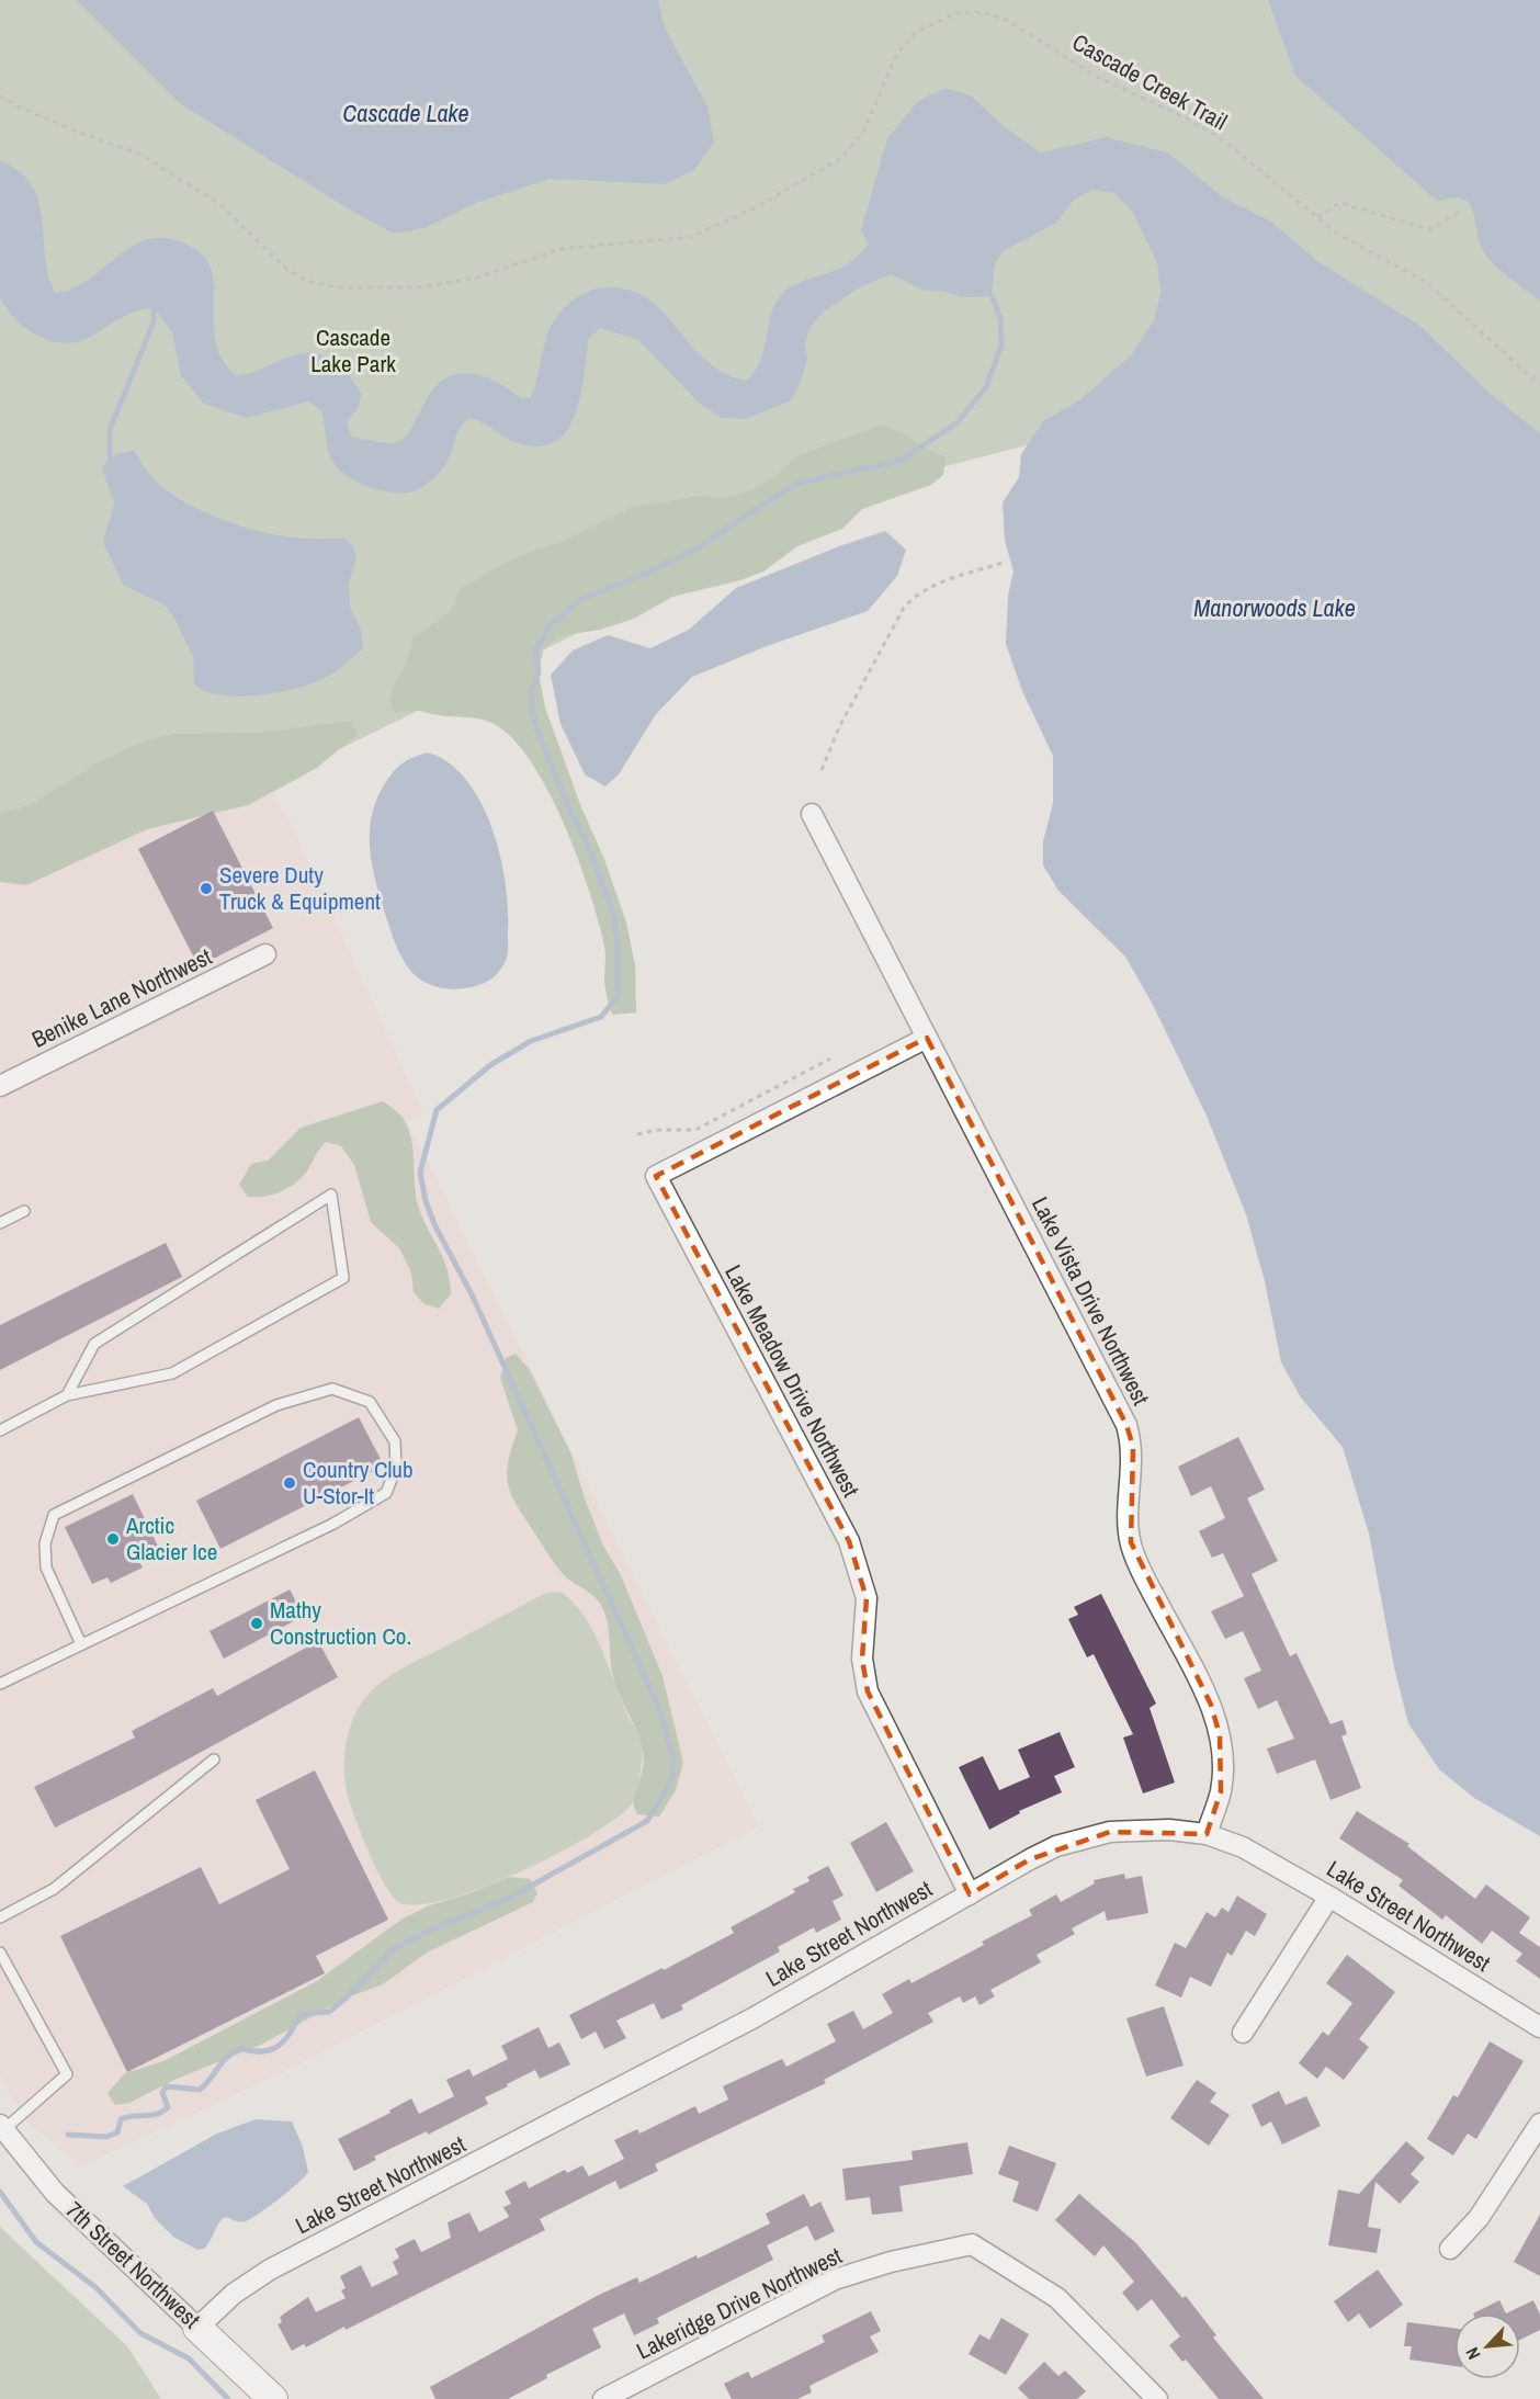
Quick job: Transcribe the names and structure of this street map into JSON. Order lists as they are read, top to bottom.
{
  "streets": {
    "street": [
      "Benike Lane Northwest",
      "Lake Vista Drive Northwest",
      "Lake Meadow Drive Northwest",
      "Lake Street Northwest",
      "7th Street Northwest",
      "Lakeridge Drive Northwest"
    ],
    "path": ["Cascade Creek Trail"]
  },
  "crossings": [
    ["Lake Vista Drive Northwest", "Lake Meadow Drive Northwest"],
    ["Lake Vista Drive Northwest", "Lake Street Northwest"],
    ["Lake Meadow Drive Northwest", "Lake Street Northwest"],
    ["Lake Street Northwest", "7th Street Northwest"]
  ],
  "water": ["Cascade Lake", "Manorwoods Lake"],
  "parks": ["Cascade Lake Park"],
  "places": [
    "Severe Duty Truck & Equipment",
    "Country Club U-Stor-It",
    "Arctic Glacier Ice",
    "Mathy Construction Co."
  ],
  "north": "bottom left"
}
